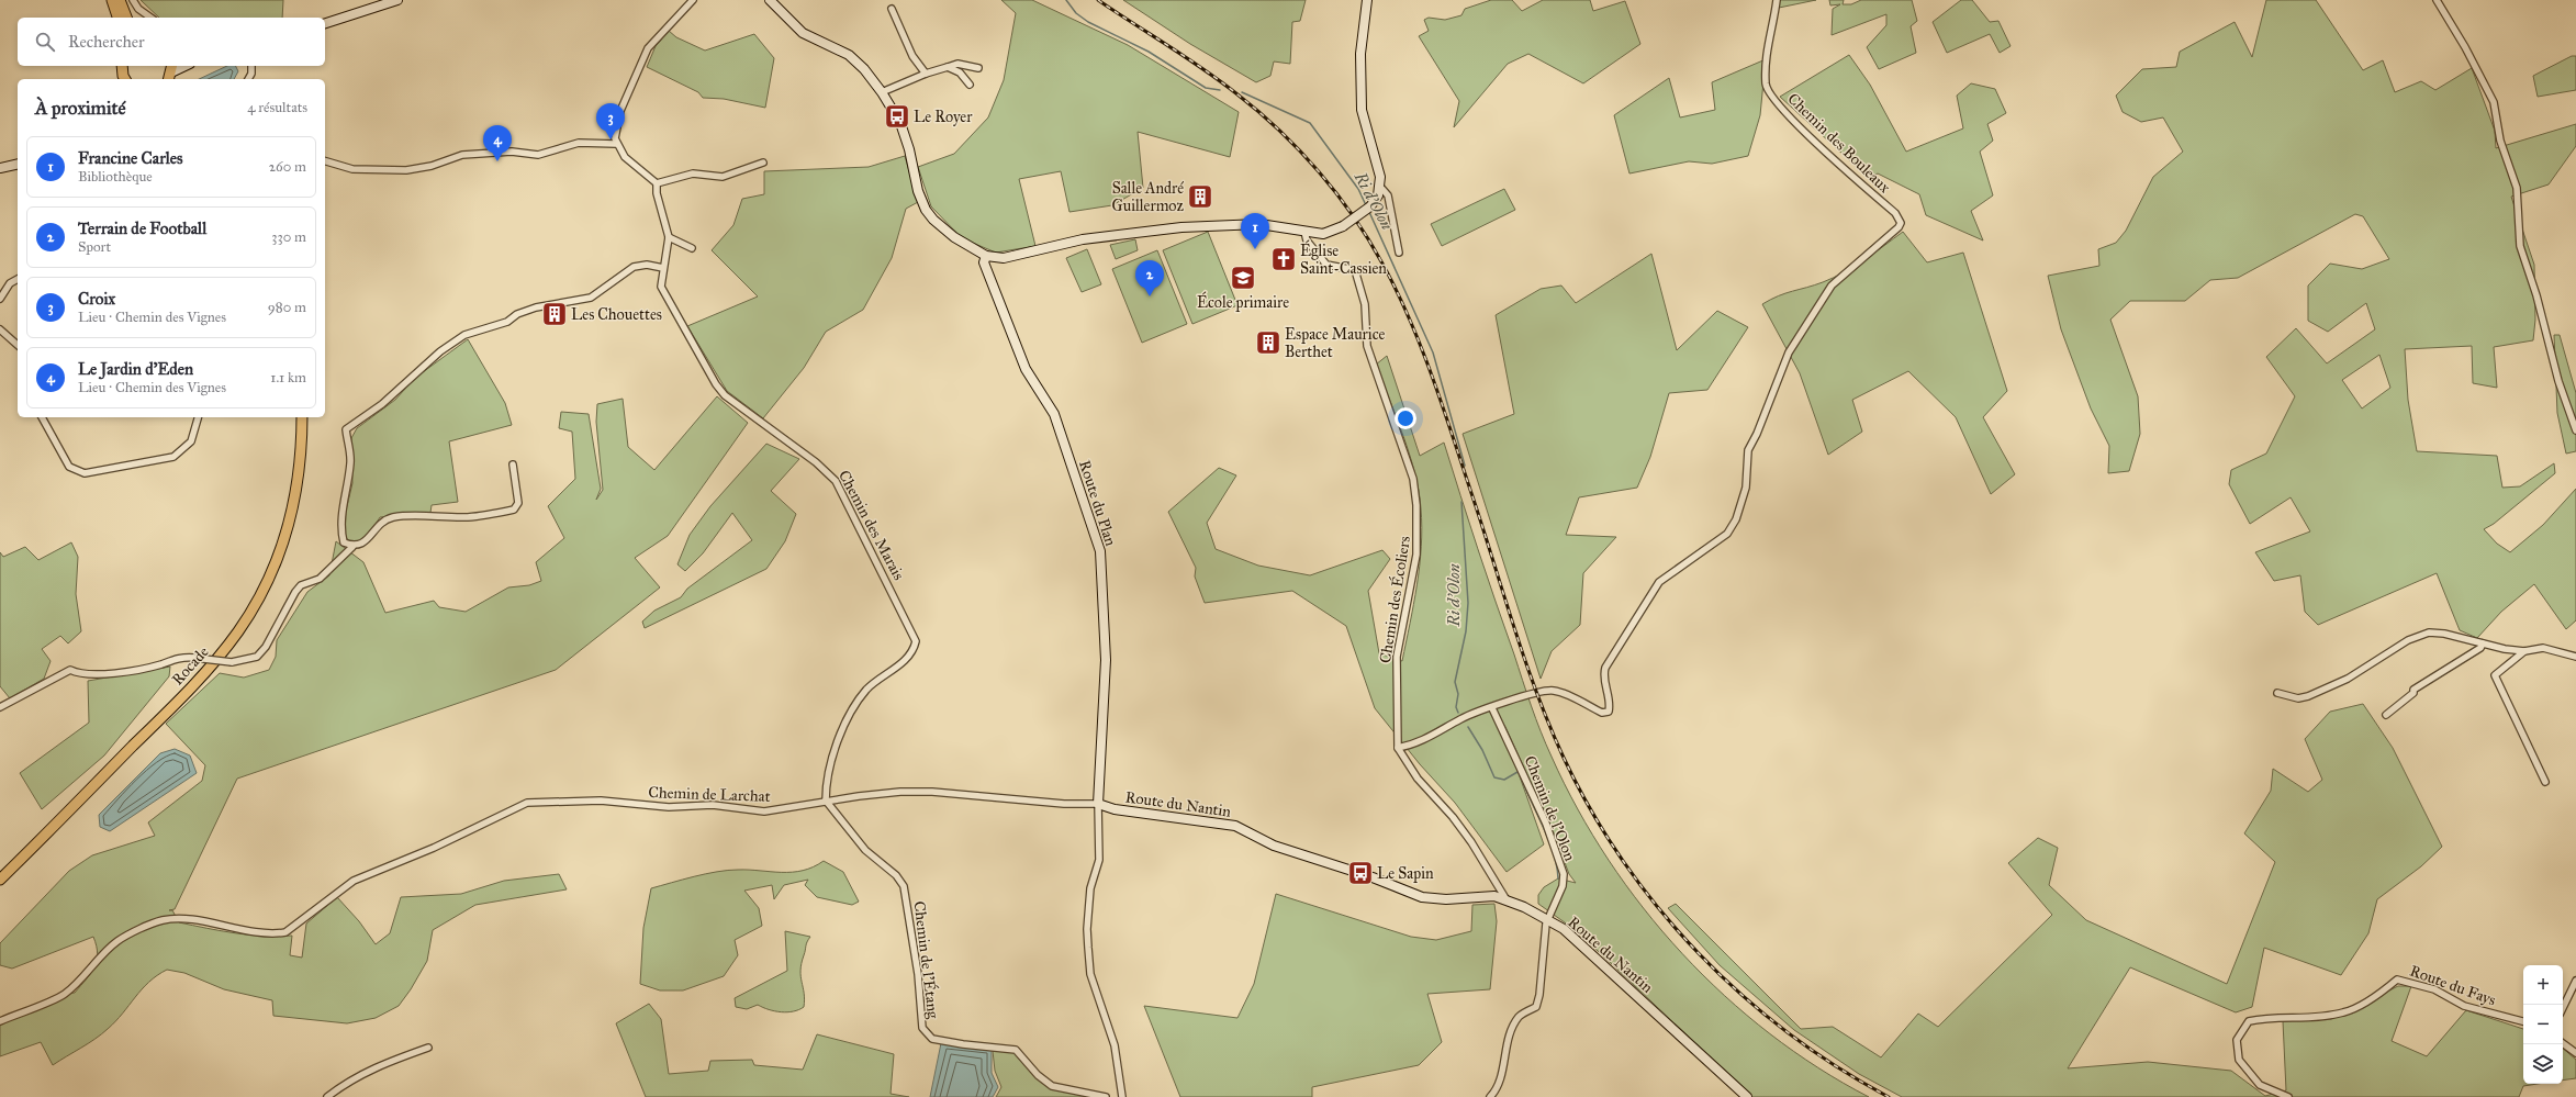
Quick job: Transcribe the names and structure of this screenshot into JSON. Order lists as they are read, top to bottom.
{
  "streets": {
    "main road": ["Rocade"],
    "street": [
      "Chemin des Bouleaux",
      "Route du Plan",
      "Chemin des Marais",
      "Chemin des Écoliers",
      "Chemin de Larchat",
      "Route du Nantin",
      "Chemin de l'Olon",
      "Chemin de l'Étang",
      "Route du Fays"
    ]
  },
  "crossings": [
    ["Chemin des Bouleaux", "Chemin de l'Olon"],
    ["Route du Plan", "Chemin de Larchat"],
    ["Route du Plan", "Route du Nantin"],
    ["Chemin des Marais", "Chemin de Larchat"],
    ["Chemin des Marais", "Chemin de l'Étang"],
    ["Chemin de Larchat", "Route du Nantin"],
    ["Chemin de Larchat", "Chemin de l'Étang"],
    ["Route du Nantin", "Chemin de l'Olon"]
  ],
  "water": ["Ri d'Olon"],
  "places": {
    "bus stop": ["Le Royer", "Le Sapin"],
    "building": ["Salle André Guillermoz", "Les Chouettes", "Espace Maurice Berthet"],
    "church": ["Église Saint-Cassien"],
    "school or university": ["École primaire"]
  },
  "page": {
    "search": "Rechercher",
    "heading": ["À proximité", "4 résultats"],
    "pins": [
      "3",
      "4",
      "1",
      "2"
    ],
    "list": [
      {
        "mark": "1",
        "name": "Francine Carles",
        "note": "Bibliothèque",
        "value": "260 m"
      },
      {
        "mark": "2",
        "name": "Terrain de Football",
        "note": "Sport",
        "value": "330 m"
      },
      {
        "mark": "3",
        "name": "Croix",
        "note": "Lieu · Chemin des Vignes",
        "value": "980 m"
      },
      {
        "mark": "4",
        "name": "Le Jardin d'Eden",
        "note": "Lieu · Chemin des Vignes",
        "value": "1.1 km"
      }
    ],
    "map_buttons": ["+", "−"]
  }
}
